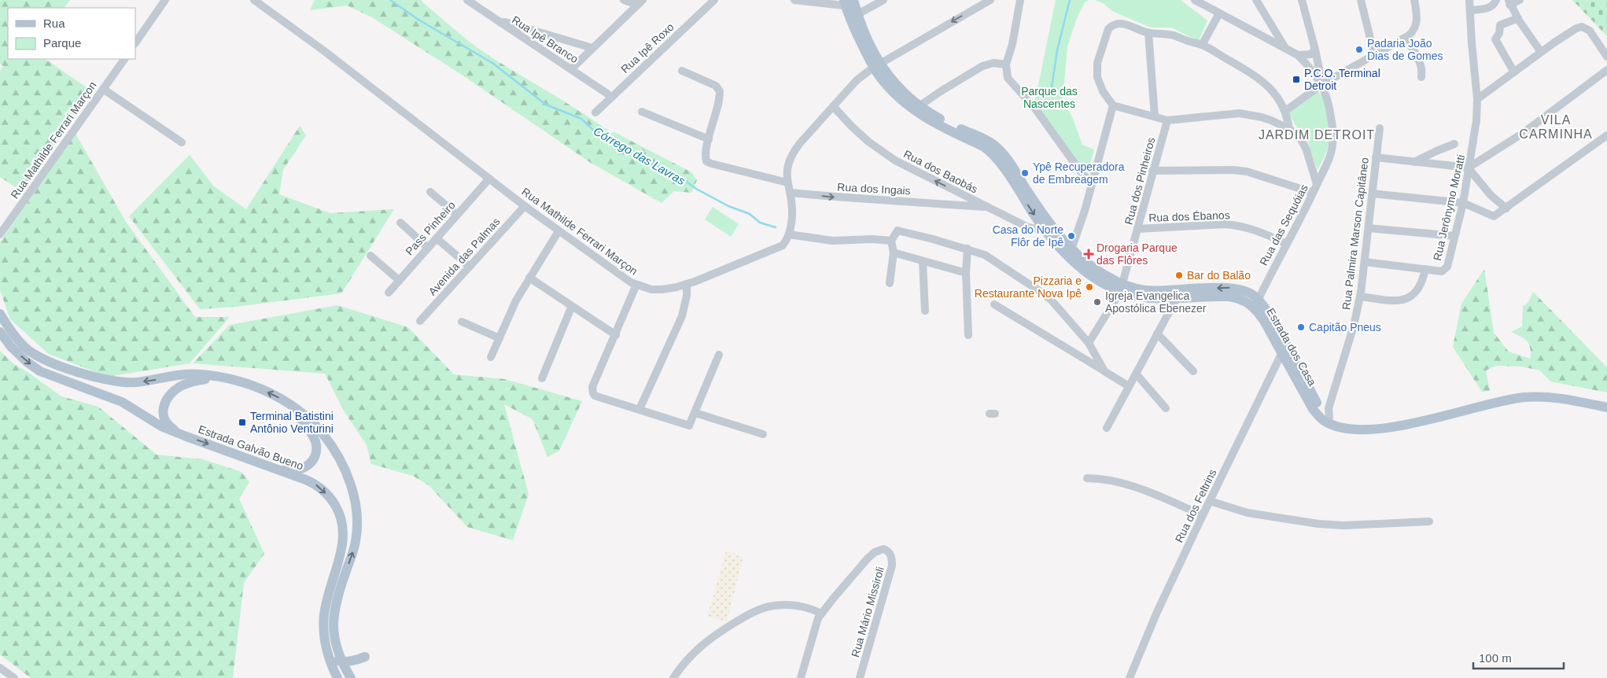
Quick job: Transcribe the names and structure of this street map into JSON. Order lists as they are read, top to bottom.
{
  "streets": {
    "main road": ["Estrada dos Casa", "Estrada Galvão Bueno"],
    "street": [
      "Rua Ipê Branco",
      "Rua Ipê Roxo",
      "Rua Mathilde Ferrari Marçon",
      "Rua dos Baobás",
      "Rua dos Pinheiros",
      "Rua dos Ingais",
      "Rua Jerônymo Moratti",
      "Rua dos Ébanos",
      "Rua das Sequóias",
      "Pass Pinheiro",
      "Rua Palmira Marson Capitâneo",
      "Avenida das Palmas",
      "Rua dos Feltrins",
      "Rua Mário Missiroli"
    ]
  },
  "crossings": [
    ["Rua Ipê Branco", "Rua Ipê Roxo"],
    ["Rua Mathilde Ferrari Marçon", "Pass Pinheiro"],
    ["Rua Mathilde Ferrari Marçon", "Avenida das Palmas"],
    ["Rua dos Baobás", "Rua dos Ingais"],
    ["Rua dos Baobás", "Estrada dos Casa"],
    ["Rua dos Pinheiros", "Rua dos Ébanos"],
    ["Rua dos Pinheiros", "Estrada dos Casa"],
    ["Rua dos Ébanos", "Rua das Sequóias"],
    ["Rua das Sequóias", "Estrada dos Casa"],
    ["Rua Palmira Marson Capitâneo", "Estrada dos Casa"],
    ["Estrada dos Casa", "Rua dos Feltrins"]
  ],
  "one_way": ["Rua dos Baobás", "Estrada Galvão Bueno"],
  "districts": ["VILA CARMINHA", "JARDIM DETROIT"],
  "water": ["Córrego das Lavras"],
  "parks": ["Parque das Nascentes"],
  "places": {
    "other": [
      "Padaria João Dias de Gomes",
      "Ypê Recuperadora de Embreagem",
      "Casa do Norte Flôr de Ipê",
      "Bar do Balão",
      "Pizzaria e Restaurante Nova Ipê",
      "Igreja Evangelica Apostólica Ebenezer",
      "Capitão Pneus"
    ],
    "transit": ["P.C.O. Terminal Detroit", "Terminal Batistini Antônio Venturini"],
    "health": ["Drogaria Parque das Flôres"]
  },
  "legend": ["Rua", "Parque"],
  "scale_bar": "100 m"
}
